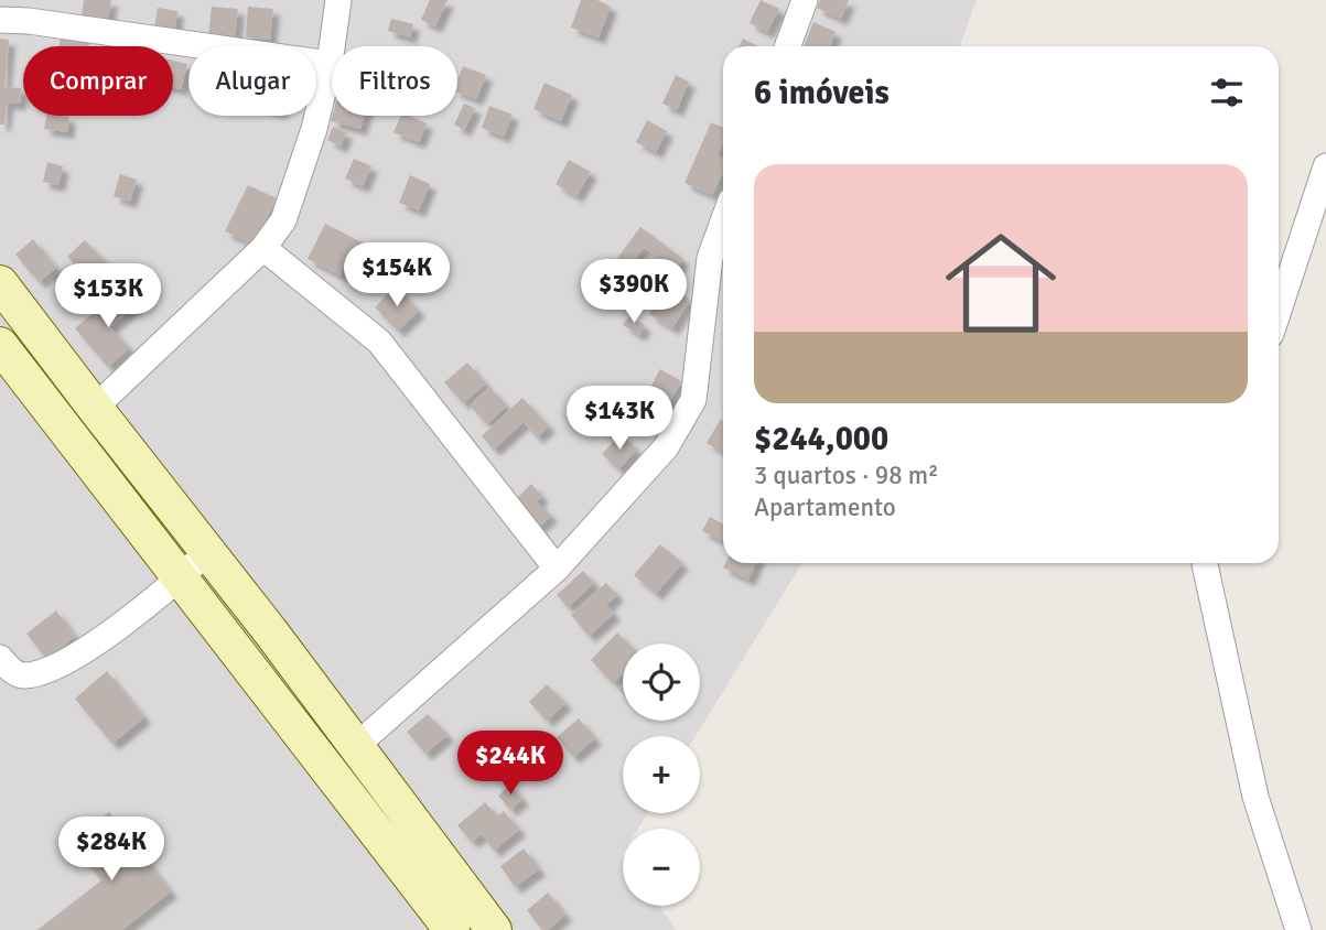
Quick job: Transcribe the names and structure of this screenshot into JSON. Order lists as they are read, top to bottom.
{
  "page": {
    "chip": ["Comprar", "Alugar", "Filtros"],
    "heading": "6 imóveis",
    "list": [
      {
        "name": "$244,000",
        "note": "3 quartos · 98 m² · Apartamento"
      }
    ],
    "price": [
      "$154K",
      "$390K",
      "$153K",
      "$143K",
      "$244K",
      "$284K"
    ],
    "map_buttons": ["+", "−"]
  }
}
